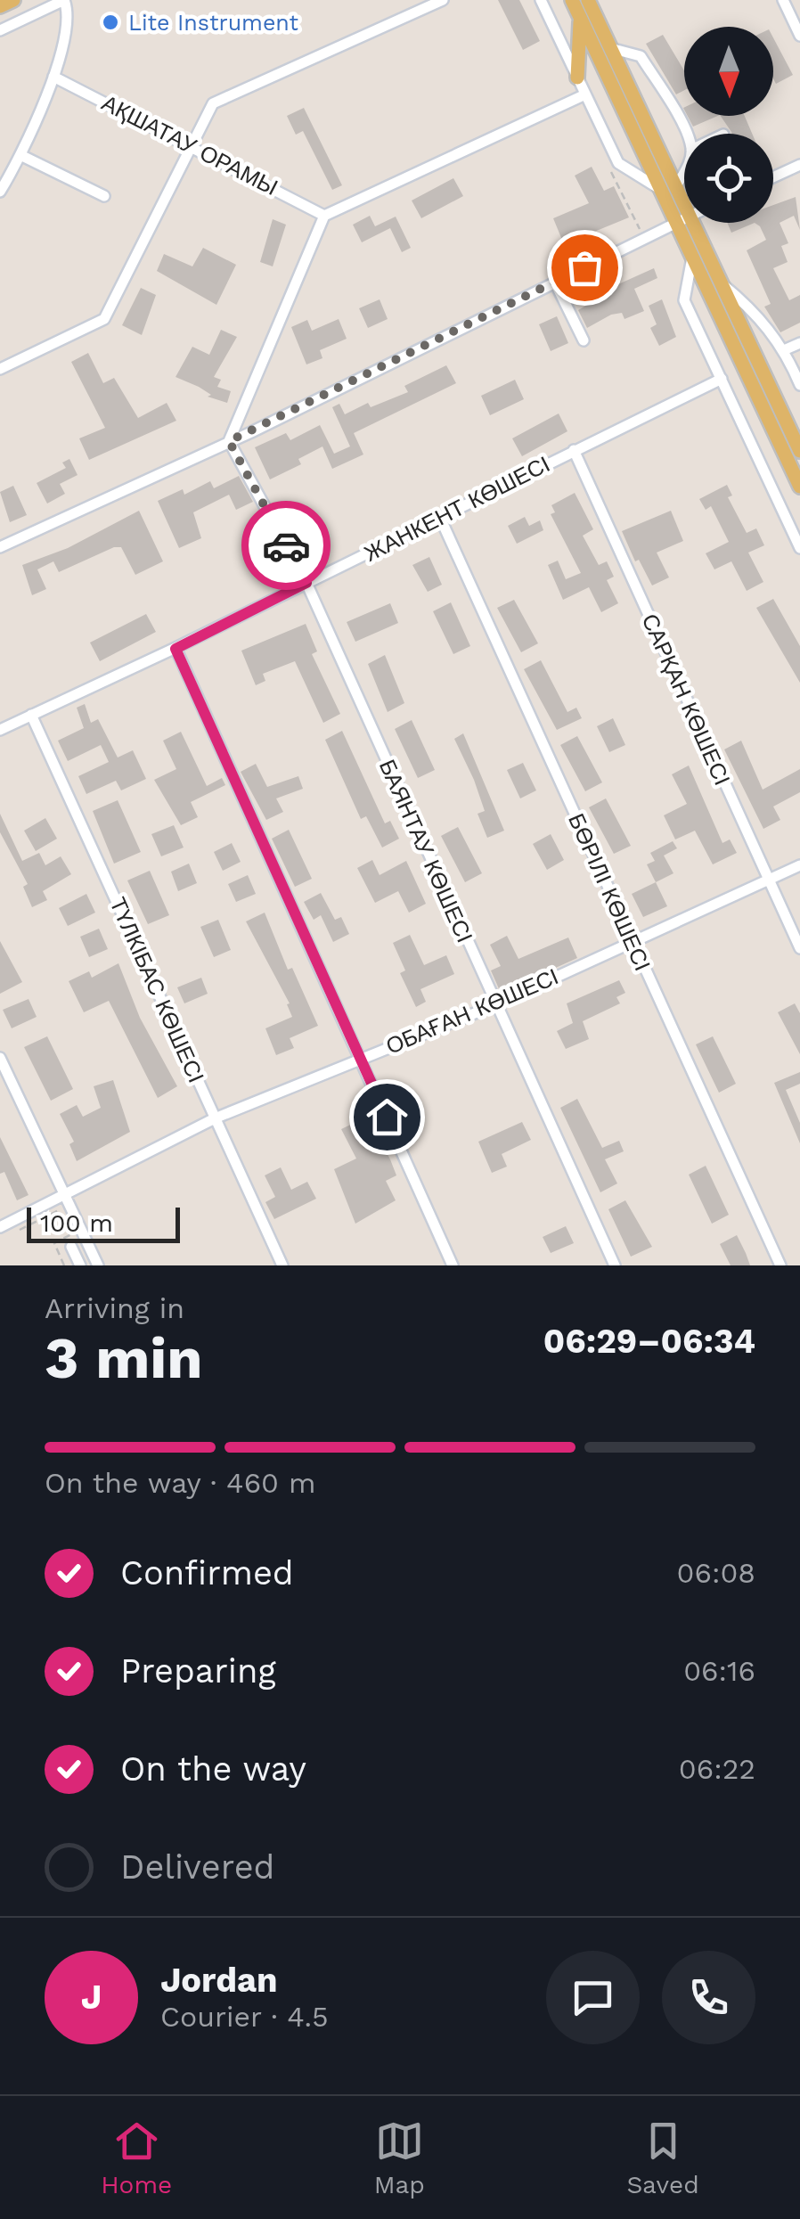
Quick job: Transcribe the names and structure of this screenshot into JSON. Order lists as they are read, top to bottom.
{
  "streets": {
    "street": [
      "АҚШАТАУ ОРАМЫ",
      "ЖАНКЕНТ КӨШЕСІ",
      "САРҚАН КӨШЕСІ",
      "БАЯНТАУ КӨШЕСІ",
      "БӨРІЛІ КӨШЕСІ",
      "ТҮЛКІБАС КӨШЕСІ",
      "ОБАҒАН КӨШЕСІ"
    ]
  },
  "crossings": [
    ["ЖАНКЕНТ КӨШЕСІ", "САРҚАН КӨШЕСІ"],
    ["ЖАНКЕНТ КӨШЕСІ", "БАЯНТАУ КӨШЕСІ"],
    ["ЖАНКЕНТ КӨШЕСІ", "БӨРІЛІ КӨШЕСІ"],
    ["ЖАНКЕНТ КӨШЕСІ", "ТҮЛКІБАС КӨШЕСІ"],
    ["САРҚАН КӨШЕСІ", "ОБАҒАН КӨШЕСІ"],
    ["БАЯНТАУ КӨШЕСІ", "ОБАҒАН КӨШЕСІ"],
    ["БӨРІЛІ КӨШЕСІ", "ОБАҒАН КӨШЕСІ"],
    ["ТҮЛКІБАС КӨШЕСІ", "ОБАҒАН КӨШЕСІ"]
  ],
  "places": ["Lite Instrument"],
  "scale_bar": "100 m",
  "north": "bottom",
  "page": {
    "scale": "100 m",
    "heading": ["3 min", "Arriving in", "06:29–06:34"],
    "panel": ["Jordan", "Courier · 4.5"],
    "bar": "On the way · 460 m",
    "list": [
      ["Confirmed", "06:08"],
      ["Preparing", "06:16"],
      ["On the way", "06:22"],
      "Delivered"
    ],
    "round": "J",
    "tabs": ["Home", "Map", "Saved"]
  }
}
